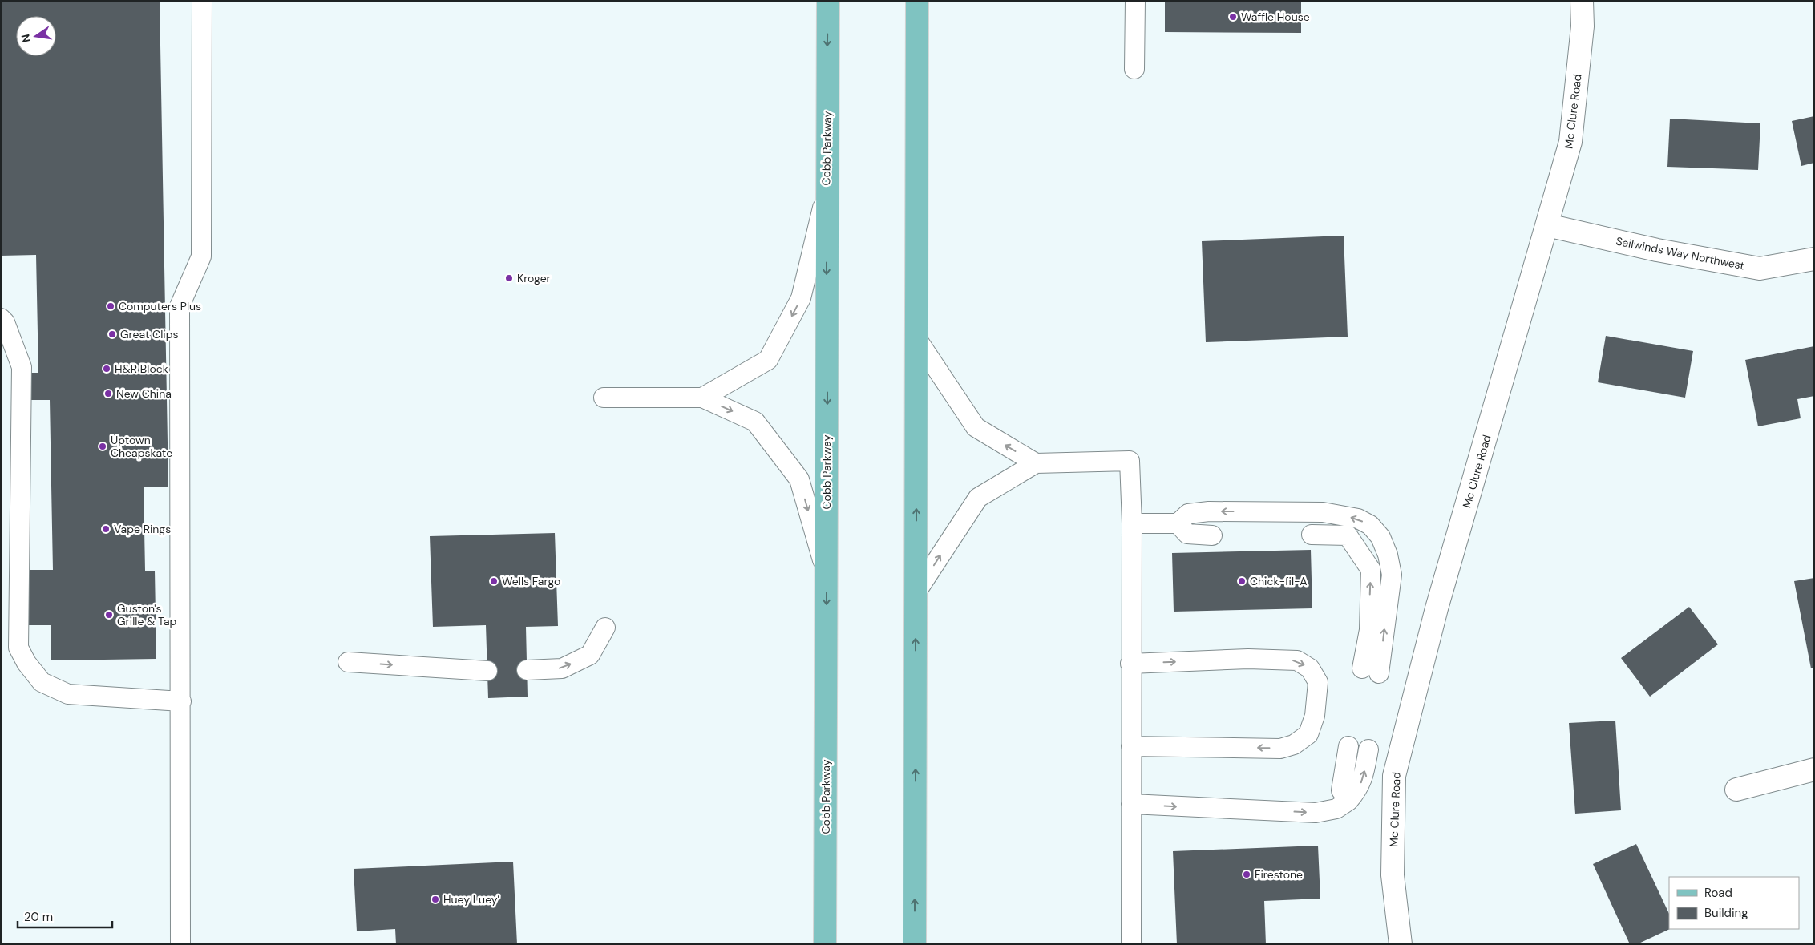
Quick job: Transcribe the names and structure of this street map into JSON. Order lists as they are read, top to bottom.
{
  "streets": {
    "main road": ["Cobb Parkway"],
    "street": ["Mc Clure Road", "Sailwinds Way Northwest"]
  },
  "crossings": [
    ["Mc Clure Road", "Sailwinds Way Northwest"]
  ],
  "places": [
    "Waffle House",
    "Kroger",
    "Computers Plus",
    "Great Clips",
    "H&R Block",
    "New China",
    "Uptown Cheapskate",
    "Vape Rings",
    "Wells Fargo",
    "Chick-fil-A",
    "Guston's Grille & Tap",
    "Firestone",
    "Huey Luey'"
  ],
  "legend": ["Road", "Building"],
  "scale_bar": "20 m",
  "north": "left"
}
